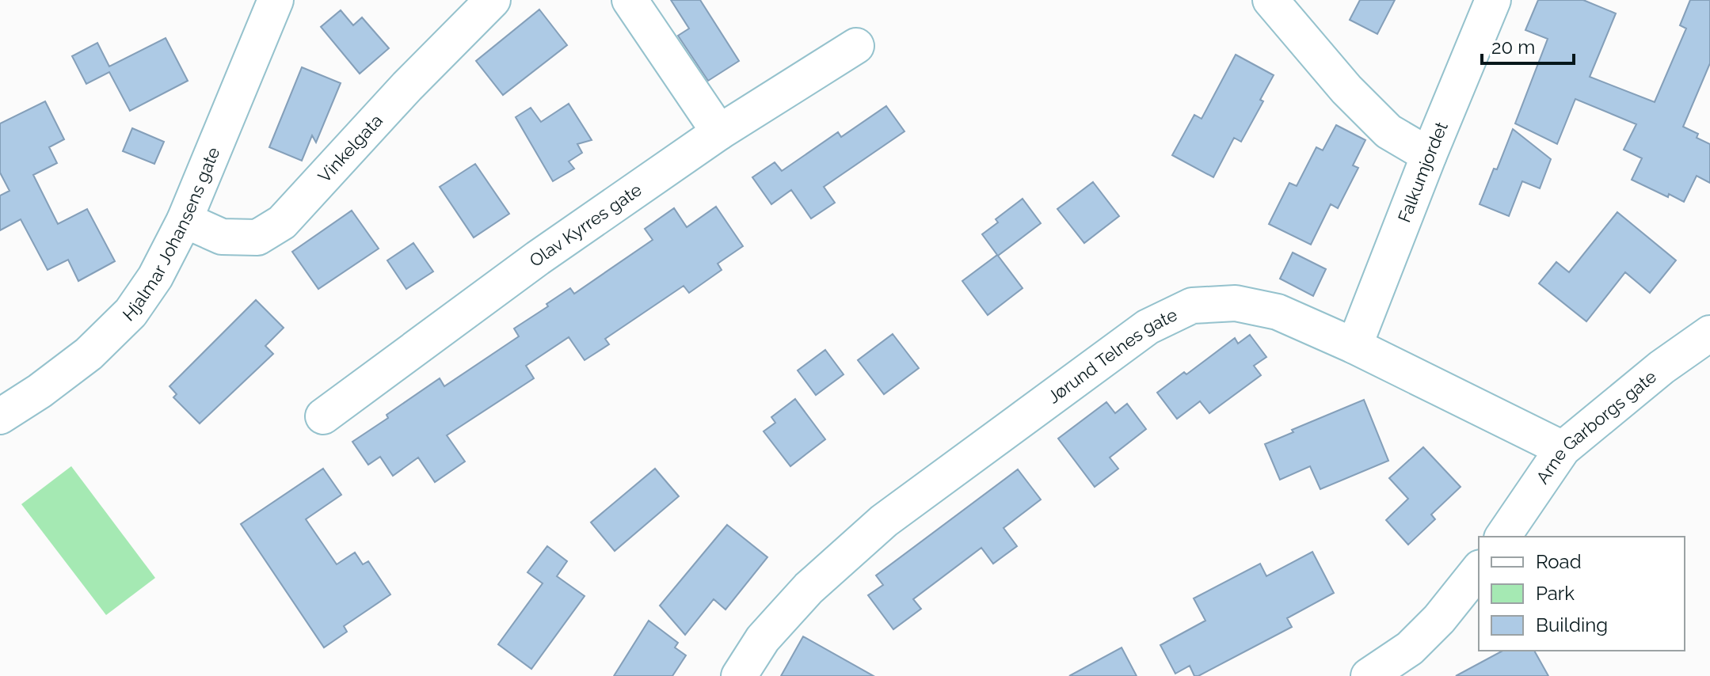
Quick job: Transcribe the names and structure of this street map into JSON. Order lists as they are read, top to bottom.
{
  "streets": {
    "street": [
      "Vinkelgata",
      "Falkumjordet",
      "Olav Kyrres gate",
      "Hjalmar Johansens gate",
      "Jørund Telnes gate",
      "Arne Garborgs gate"
    ]
  },
  "crossings": [
    ["Vinkelgata", "Hjalmar Johansens gate"],
    ["Falkumjordet", "Jørund Telnes gate"],
    ["Jørund Telnes gate", "Arne Garborgs gate"]
  ],
  "legend": ["Road", "Park", "Building"],
  "scale_bar": "20 m"
}
